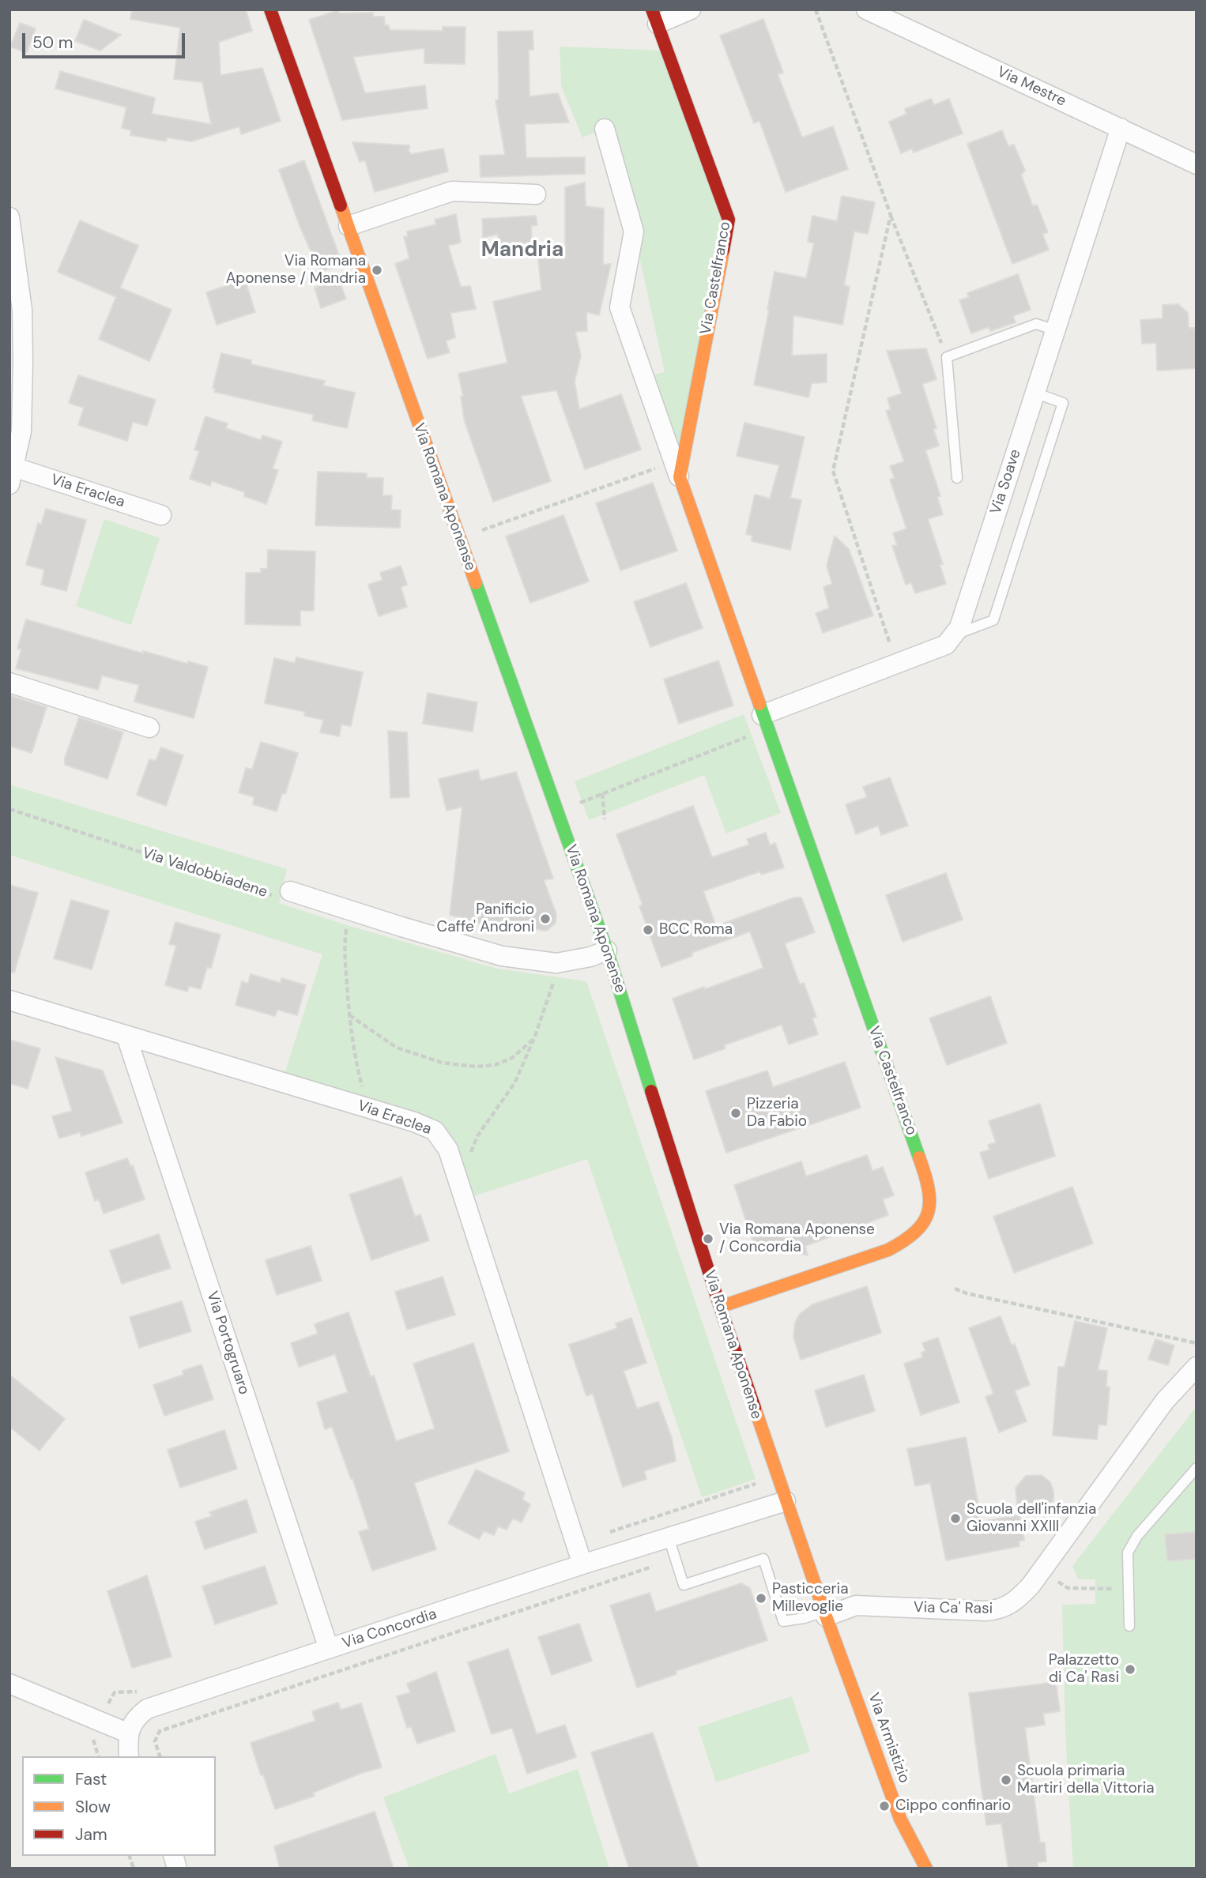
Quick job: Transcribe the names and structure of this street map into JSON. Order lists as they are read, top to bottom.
{
  "streets": {
    "street": [
      "Via Mestre",
      "Via Castelfranco",
      "Via Soave",
      "Via Eraclea",
      "Via Romana Aponense",
      "Via Valdobbiadene",
      "Via Portogruaro",
      "Via Ca' Rasi",
      "Via Concordia",
      "Via Armistizio"
    ]
  },
  "crossings": [
    ["Via Mestre", "Via Soave"],
    ["Via Castelfranco", "Via Soave"],
    ["Via Castelfranco", "Via Romana Aponense"],
    ["Via Eraclea", "Via Portogruaro"],
    ["Via Eraclea", "Via Concordia"],
    ["Via Romana Aponense", "Via Valdobbiadene"],
    ["Via Romana Aponense", "Via Ca' Rasi"],
    ["Via Romana Aponense", "Via Concordia"],
    ["Via Romana Aponense", "Via Armistizio"],
    ["Via Portogruaro", "Via Concordia"],
    ["Via Ca' Rasi", "Via Armistizio"]
  ],
  "districts": ["Mandria"],
  "places": [
    "Via Romana Aponense / Mandria",
    "Panificio Caffe' Androni",
    "BCC Roma",
    "Pizzeria Da Fabio",
    "Via Romana Aponense / Concordia",
    "Scuola dell'infanzia Giovanni XXIII",
    "Pasticceria Millevoglie",
    "Palazzetto di Ca' Rasi",
    "Scuola primaria Martiri della Vittoria",
    "Cippo confinario"
  ],
  "legend": ["Fast", "Slow", "Jam"],
  "scale_bar": "50 m"
}
